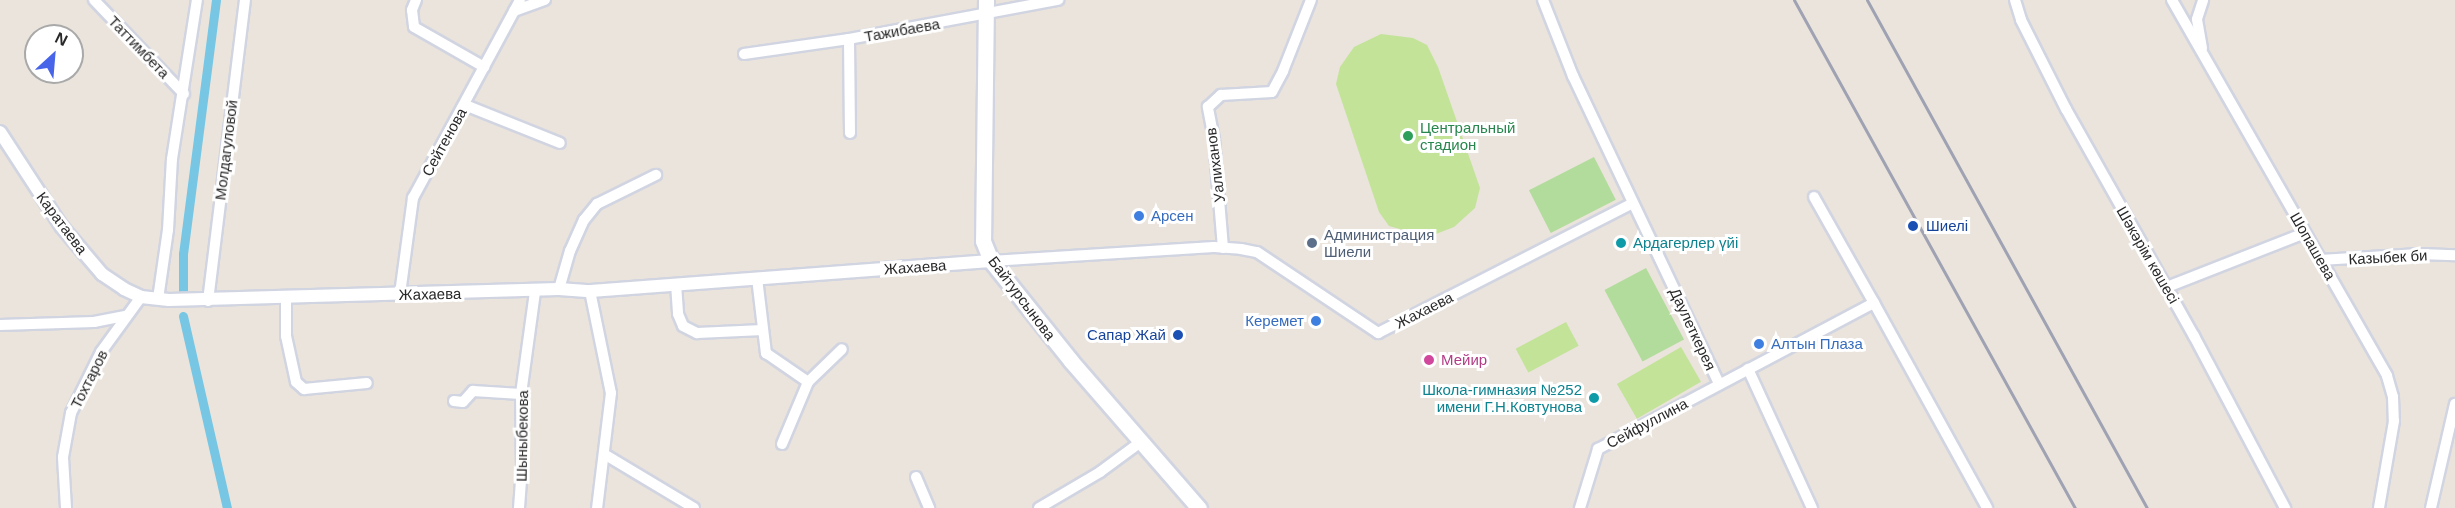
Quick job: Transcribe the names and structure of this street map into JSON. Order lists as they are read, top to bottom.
{
  "streets": {
    "main road": ["Байтурсынова"],
    "street": [
      "Тажибаева",
      "Таттимбета",
      "Сейтенова",
      "Молдагуловой",
      "Уалиханов",
      "Каратаева",
      "Шопашева",
      "Шәкәрім көшесі",
      "Казыбек би",
      "Жахаева",
      "Даулеткерея",
      "Тохтаров",
      "Сейфуллина",
      "Шыныбекова"
    ]
  },
  "crossings": [
    ["Тажибаева", "Байтурсынова"],
    ["Сейтенова", "Жахаева"],
    ["Молдагуловой", "Жахаева"],
    ["Уалиханов", "Жахаева"],
    ["Каратаева", "Жахаева"],
    ["Каратаева", "Тохтаров"],
    ["Шопашева", "Казыбек би"],
    ["Жахаева", "Байтурсынова"],
    ["Жахаева", "Даулеткерея"],
    ["Жахаева", "Тохтаров"],
    ["Жахаева", "Шыныбекова"],
    ["Даулеткерея", "Сейфуллина"]
  ],
  "places": [
    "Центральный стадион",
    "Арсен",
    "Шиелі",
    "Администрация Шиели",
    "Ардагерлер үйі",
    "Керемет",
    "Сапар Жай",
    "Алтын Плаза",
    "Мейир",
    "Школа-гимназия №252 имени Г.Н.Ковтунова"
  ],
  "north": "top right"
}
